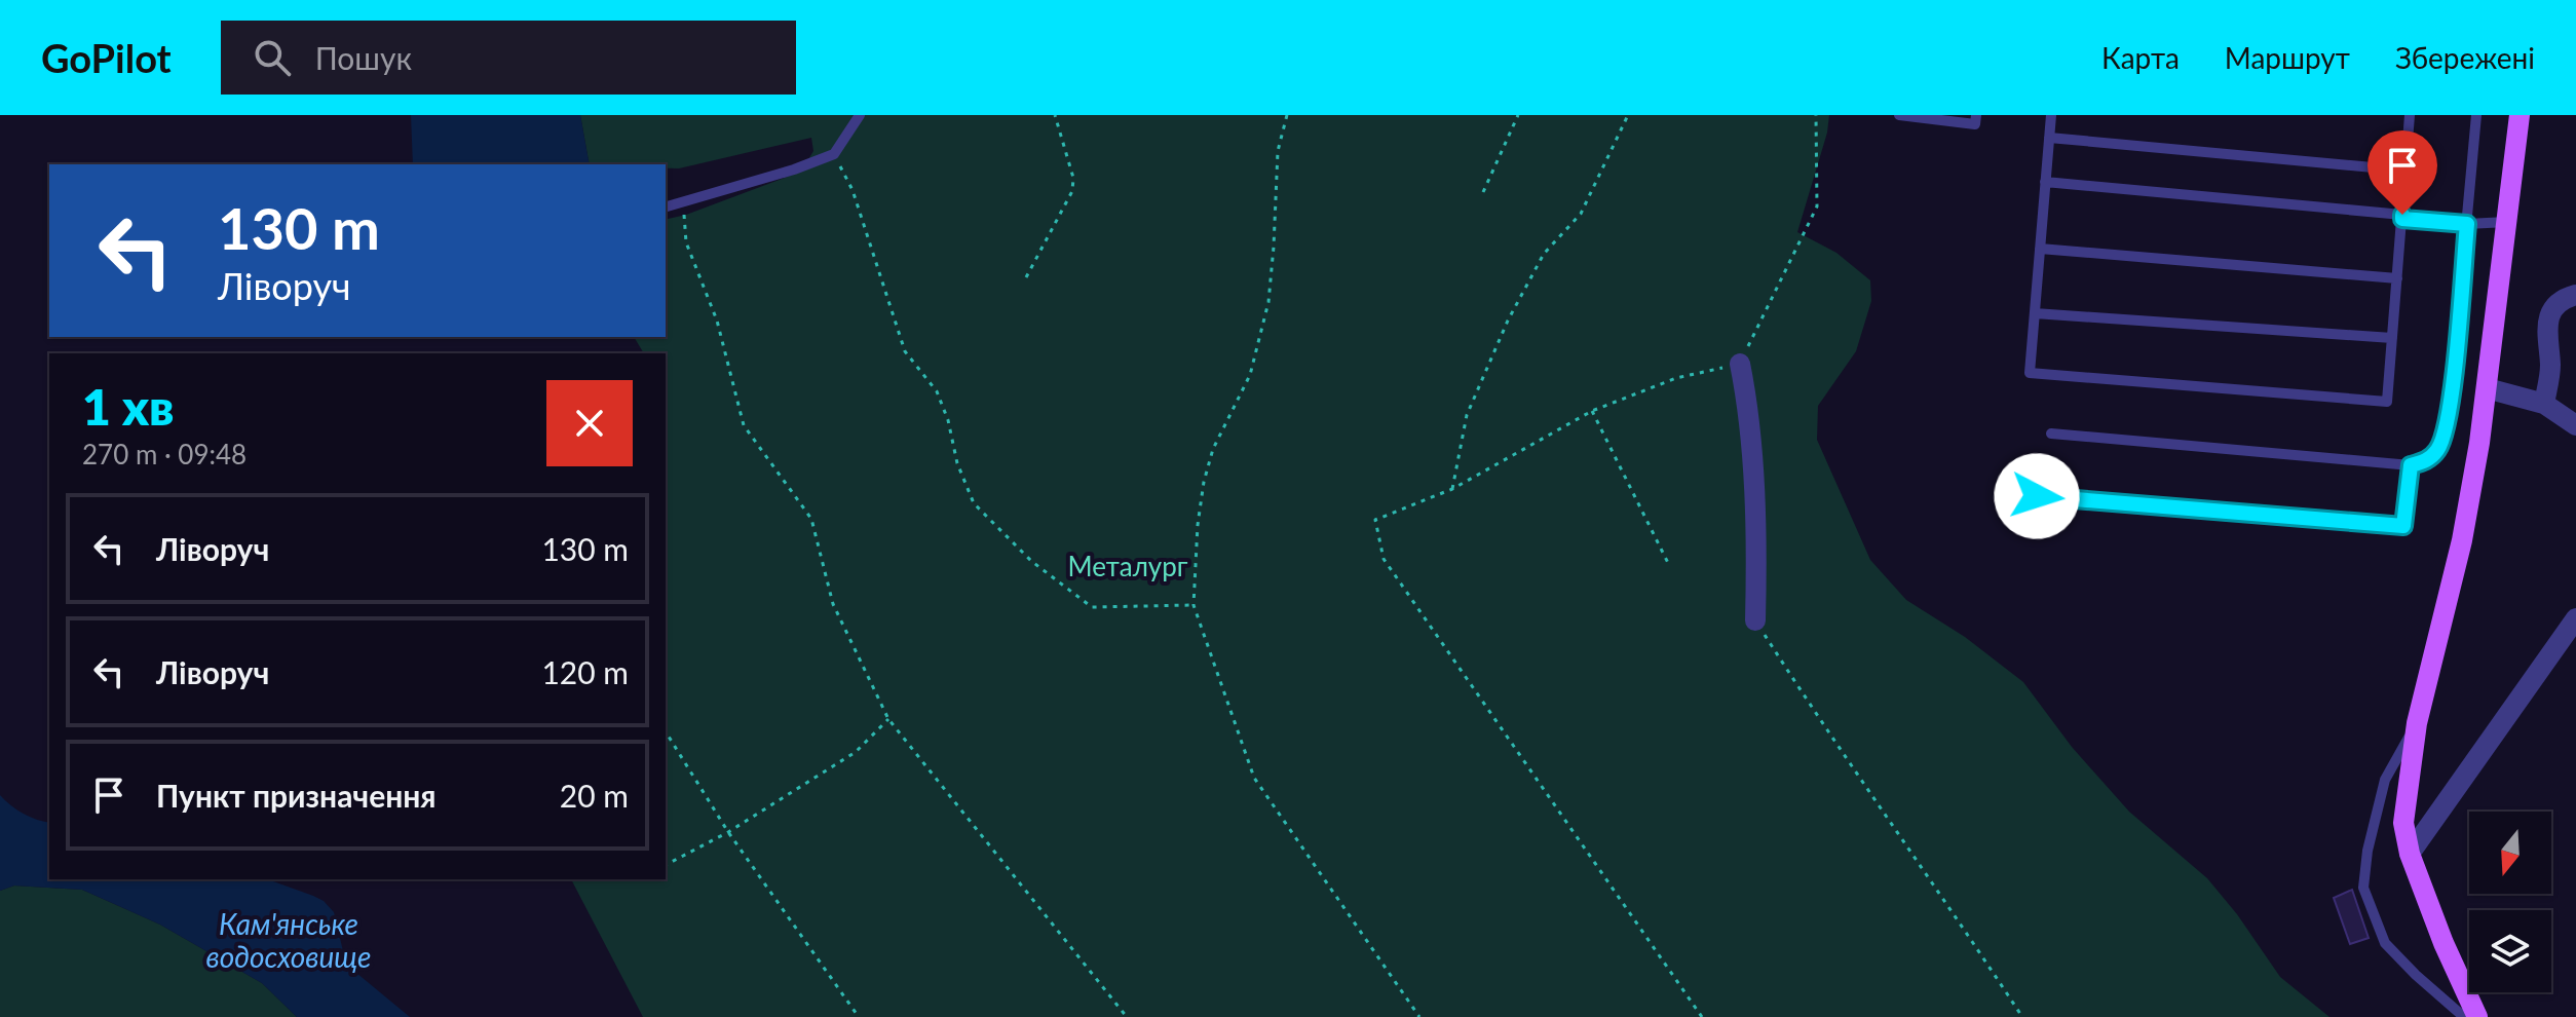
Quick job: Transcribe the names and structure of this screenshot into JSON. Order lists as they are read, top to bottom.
{
  "water": ["Кам'янське водосховище"],
  "parks": ["Металург"],
  "north": "bottom",
  "page": {
    "header": "GoPilot",
    "search": "Пошук",
    "nav": ["Карта", "Маршрут", "Збережені"],
    "turn": ["130 m", "Ліворуч"],
    "heading": ["1 хв", "270 m · 09:48"],
    "list": [
      {
        "name": "Ліворуч",
        "value": "130 m"
      },
      {
        "name": "Ліворуч",
        "value": "120 m"
      },
      {
        "name": "Пункт призначення",
        "value": "20 m"
      }
    ]
  }
}
